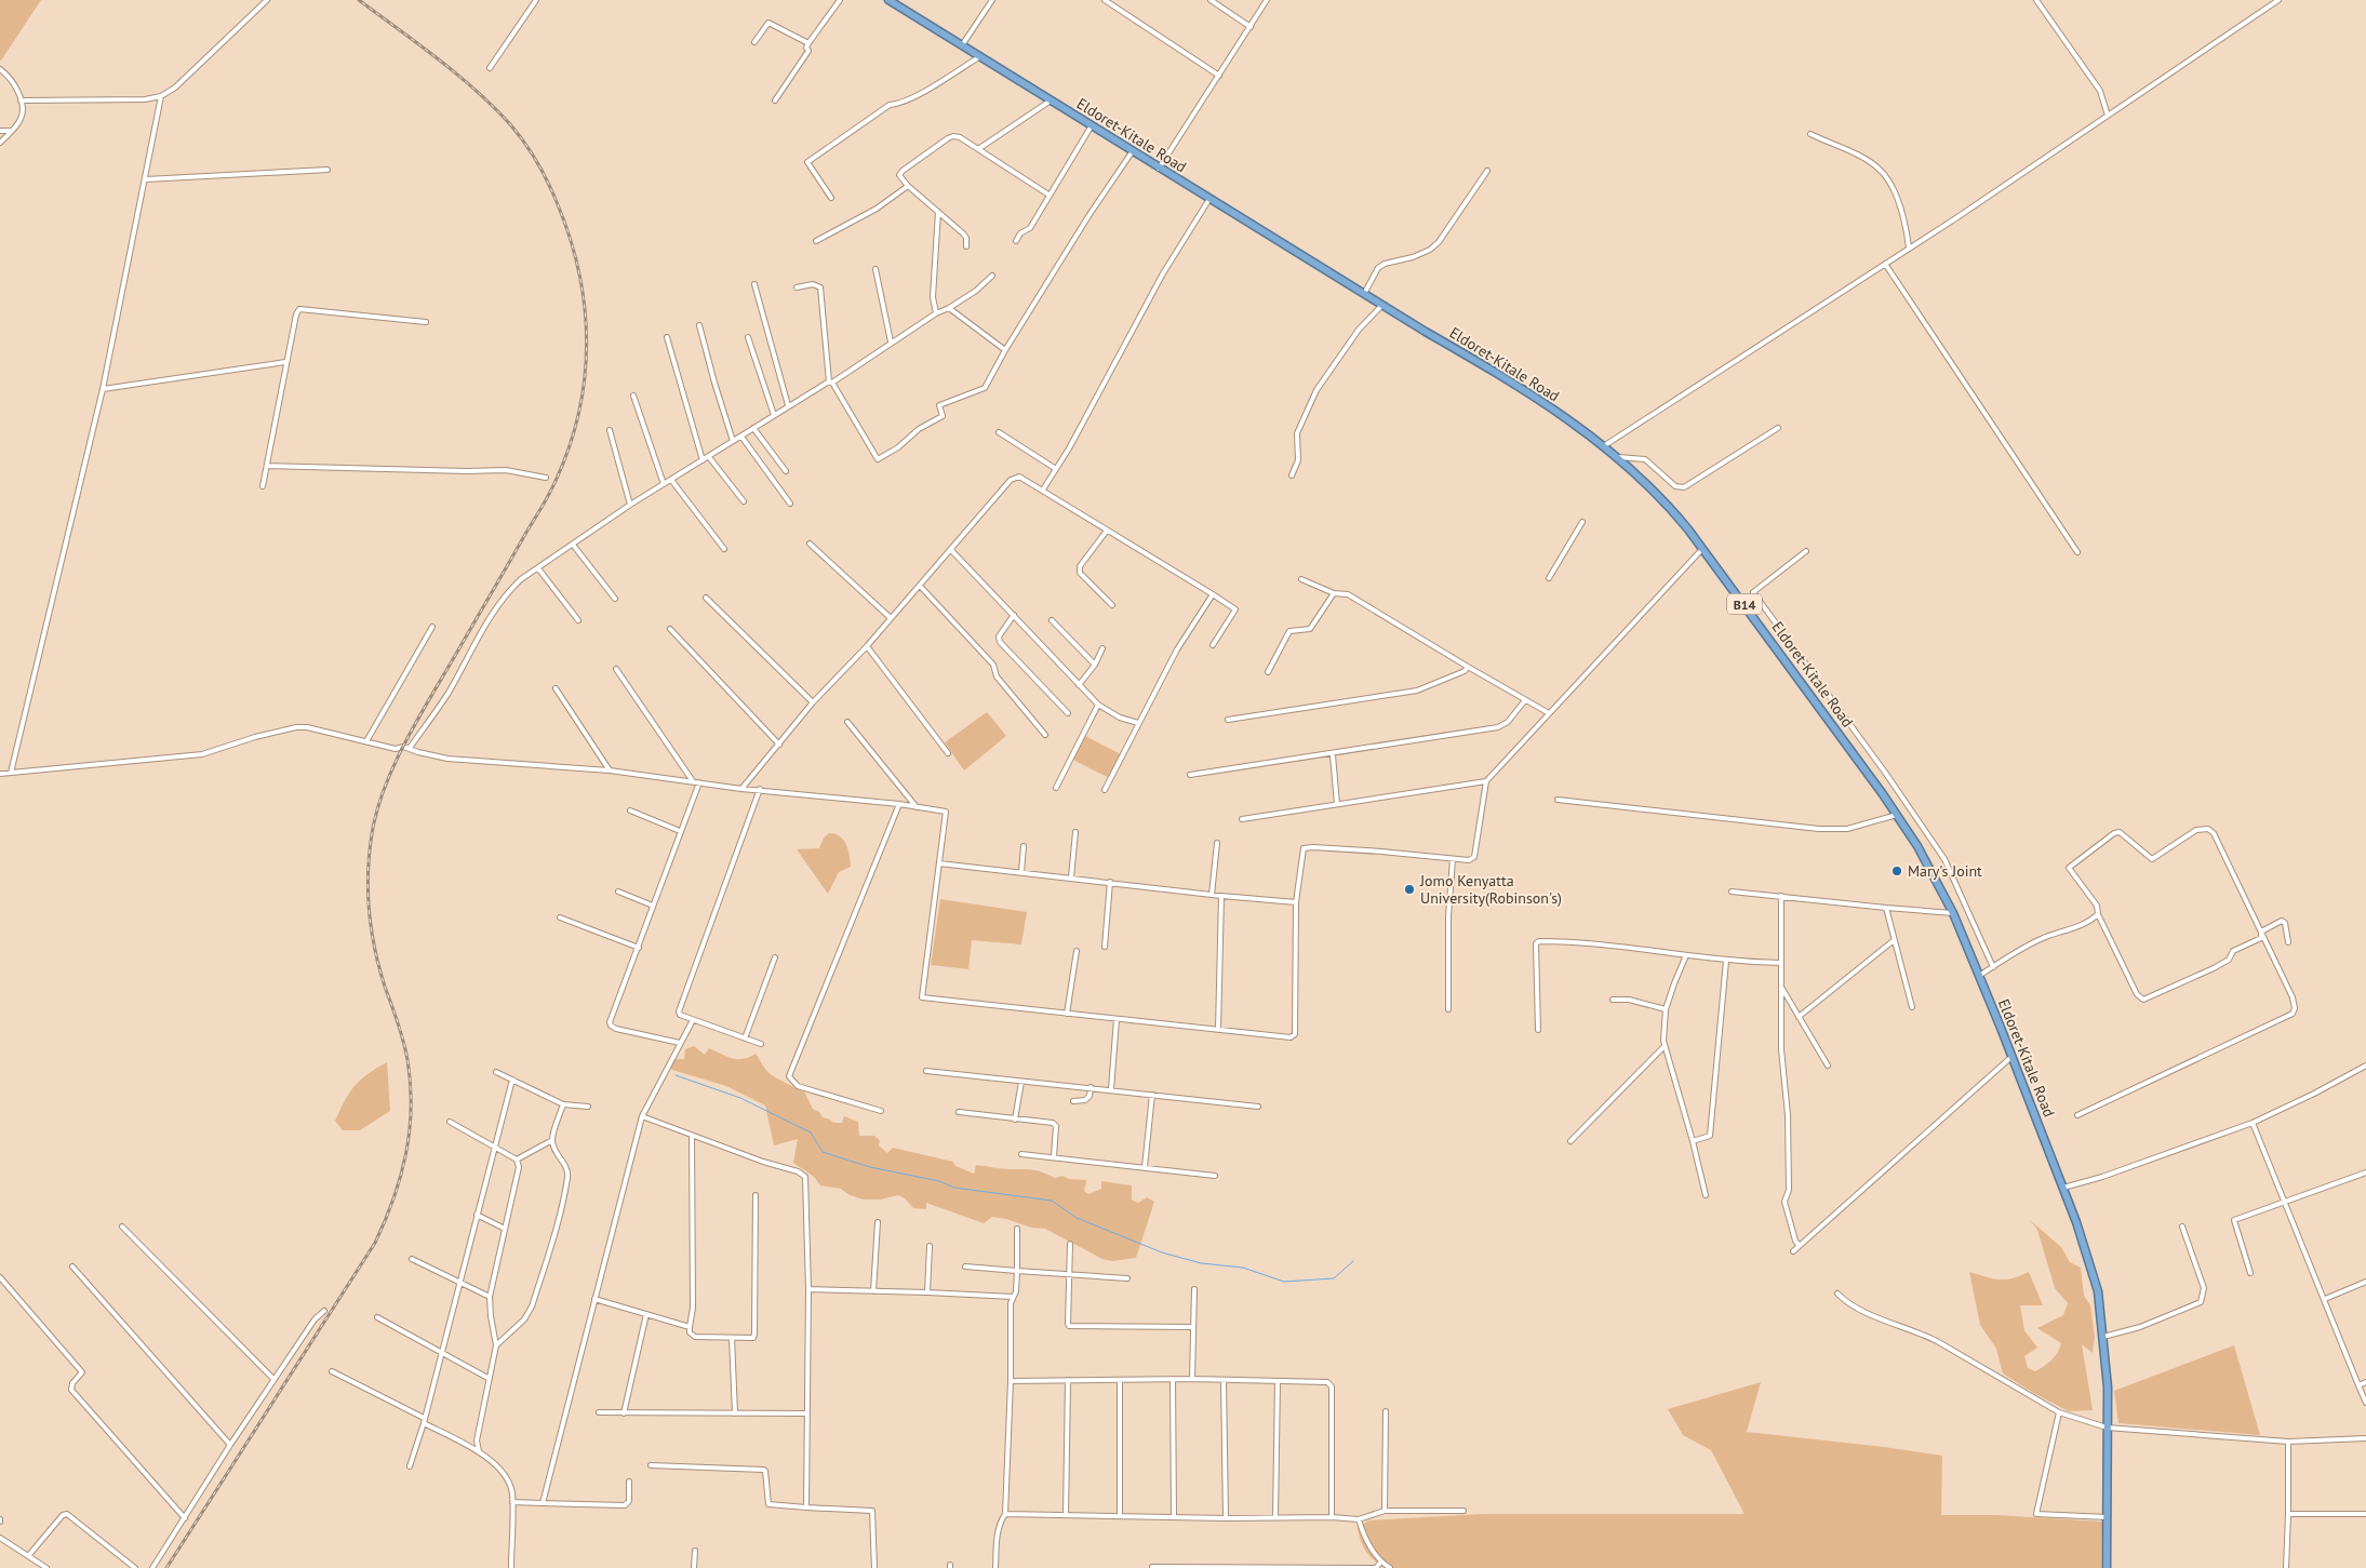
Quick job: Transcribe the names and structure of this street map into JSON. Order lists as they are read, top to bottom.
{
  "streets": {
    "highway": ["Eldoret-Kitale Road", "B14"]
  },
  "places": ["Mary's Joint", "Jomo Kenyatta University(Robinson's)"]
}
